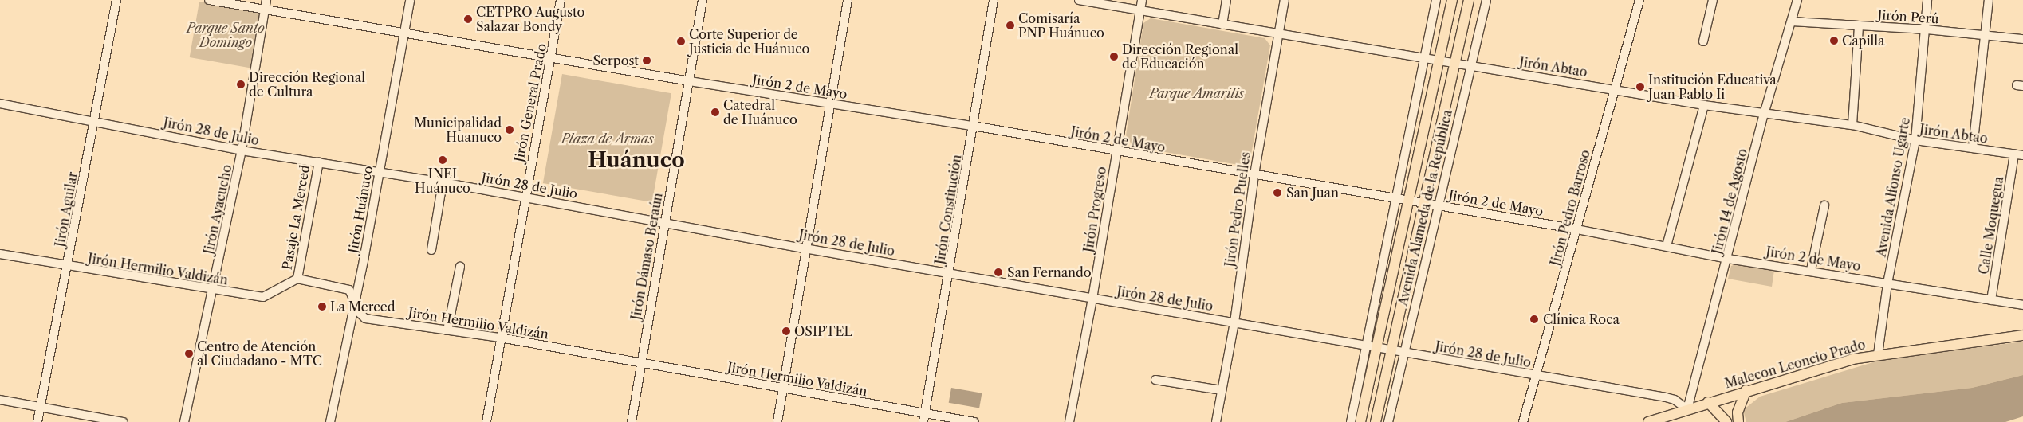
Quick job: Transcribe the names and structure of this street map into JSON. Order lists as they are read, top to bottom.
{
  "streets": {
    "main road": ["Avenida Alameda de la República", "Malecon Leoncio Prado"],
    "street": [
      "Jirón Perú",
      "Jirón Abtao",
      "Jirón 2 de Mayo",
      "Jirón General Prado",
      "Jirón 28 de Julio",
      "Avenida Alfonso Ugarte",
      "Jirón 14 de Agosto",
      "Jirón Pedro Barroso",
      "Jirón Aguilar",
      "Jirón Ayacucho",
      "Jirón Huánuco",
      "Jirón Constitución",
      "Jirón Progreso",
      "Jirón Pedro Puelles",
      "Pasaje La Merced",
      "Calle Moquegua",
      "Jirón Dámaso Beraún",
      "Jirón Hermilio Valdizán"
    ]
  },
  "crossings": [
    ["Jirón Perú", "Avenida Alfonso Ugarte"],
    ["Jirón Perú", "Jirón 14 de Agosto"],
    ["Jirón Abtao", "Avenida Alfonso Ugarte"],
    ["Jirón Abtao", "Jirón 14 de Agosto"],
    ["Jirón Abtao", "Avenida Alameda de la República"],
    ["Jirón Abtao", "Jirón Pedro Barroso"],
    ["Jirón Abtao", "Jirón Progreso"],
    ["Jirón Abtao", "Jirón Pedro Puelles"],
    ["Jirón Abtao", "Calle Moquegua"],
    ["Jirón 2 de Mayo", "Jirón General Prado"],
    ["Jirón 2 de Mayo", "Avenida Alfonso Ugarte"],
    ["Jirón 2 de Mayo", "Jirón 14 de Agosto"],
    ["Jirón 2 de Mayo", "Avenida Alameda de la República"],
    ["Jirón 2 de Mayo", "Jirón Pedro Barroso"],
    ["Jirón 2 de Mayo", "Jirón Ayacucho"],
    ["Jirón 2 de Mayo", "Jirón Huánuco"],
    ["Jirón 2 de Mayo", "Jirón Constitución"],
    ["Jirón 2 de Mayo", "Jirón Progreso"],
    ["Jirón 2 de Mayo", "Jirón Pedro Puelles"],
    ["Jirón 2 de Mayo", "Calle Moquegua"],
    ["Jirón 2 de Mayo", "Jirón Dámaso Beraún"],
    ["Jirón General Prado", "Jirón 28 de Julio"],
    ["Jirón General Prado", "Jirón Hermilio Valdizán"],
    ["Jirón 28 de Julio", "Jirón 14 de Agosto"],
    ["Jirón 28 de Julio", "Avenida Alameda de la República"],
    ["Jirón 28 de Julio", "Jirón Pedro Barroso"],
    ["Jirón 28 de Julio", "Jirón Aguilar"],
    ["Jirón 28 de Julio", "Jirón Ayacucho"],
    ["Jirón 28 de Julio", "Jirón Huánuco"],
    ["Jirón 28 de Julio", "Jirón Constitución"],
    ["Jirón 28 de Julio", "Jirón Progreso"],
    ["Jirón 28 de Julio", "Jirón Pedro Puelles"],
    ["Jirón 28 de Julio", "Pasaje La Merced"],
    ["Jirón 28 de Julio", "Jirón Dámaso Beraún"],
    ["Jirón 28 de Julio", "Malecon Leoncio Prado"],
    ["Avenida Alfonso Ugarte", "Malecon Leoncio Prado"],
    ["Jirón 14 de Agosto", "Malecon Leoncio Prado"],
    ["Jirón Aguilar", "Jirón Hermilio Valdizán"],
    ["Jirón Ayacucho", "Jirón Hermilio Valdizán"],
    ["Jirón Huánuco", "Jirón Hermilio Valdizán"],
    ["Jirón Constitución", "Jirón Hermilio Valdizán"],
    ["Pasaje La Merced", "Jirón Hermilio Valdizán"],
    ["Jirón Dámaso Beraún", "Jirón Hermilio Valdizán"]
  ],
  "districts": ["Huánuco"],
  "parks": ["Parque Santo Domingo", "Parque Amarilis", "Plaza de Armas"],
  "places": [
    "CETPRO Augusto Salazar Bondy",
    "Comisaría PNP Huánuco",
    "Capilla",
    "Corte Superior de Justicia de Huánuco",
    "Dirección Regional de Educación",
    "Serpost",
    "Dirección Regional de Cultura",
    "Institución Educativa Juan Pablo Ii",
    "Catedral de Huánuco",
    "Municipalidad Huanuco",
    "INEI Huánuco",
    "San Juan",
    "San Fernando",
    "La Merced",
    "Clínica Roca",
    "OSIPTEL",
    "Centro de Atención al Ciudadano - MTC"
  ]
}
